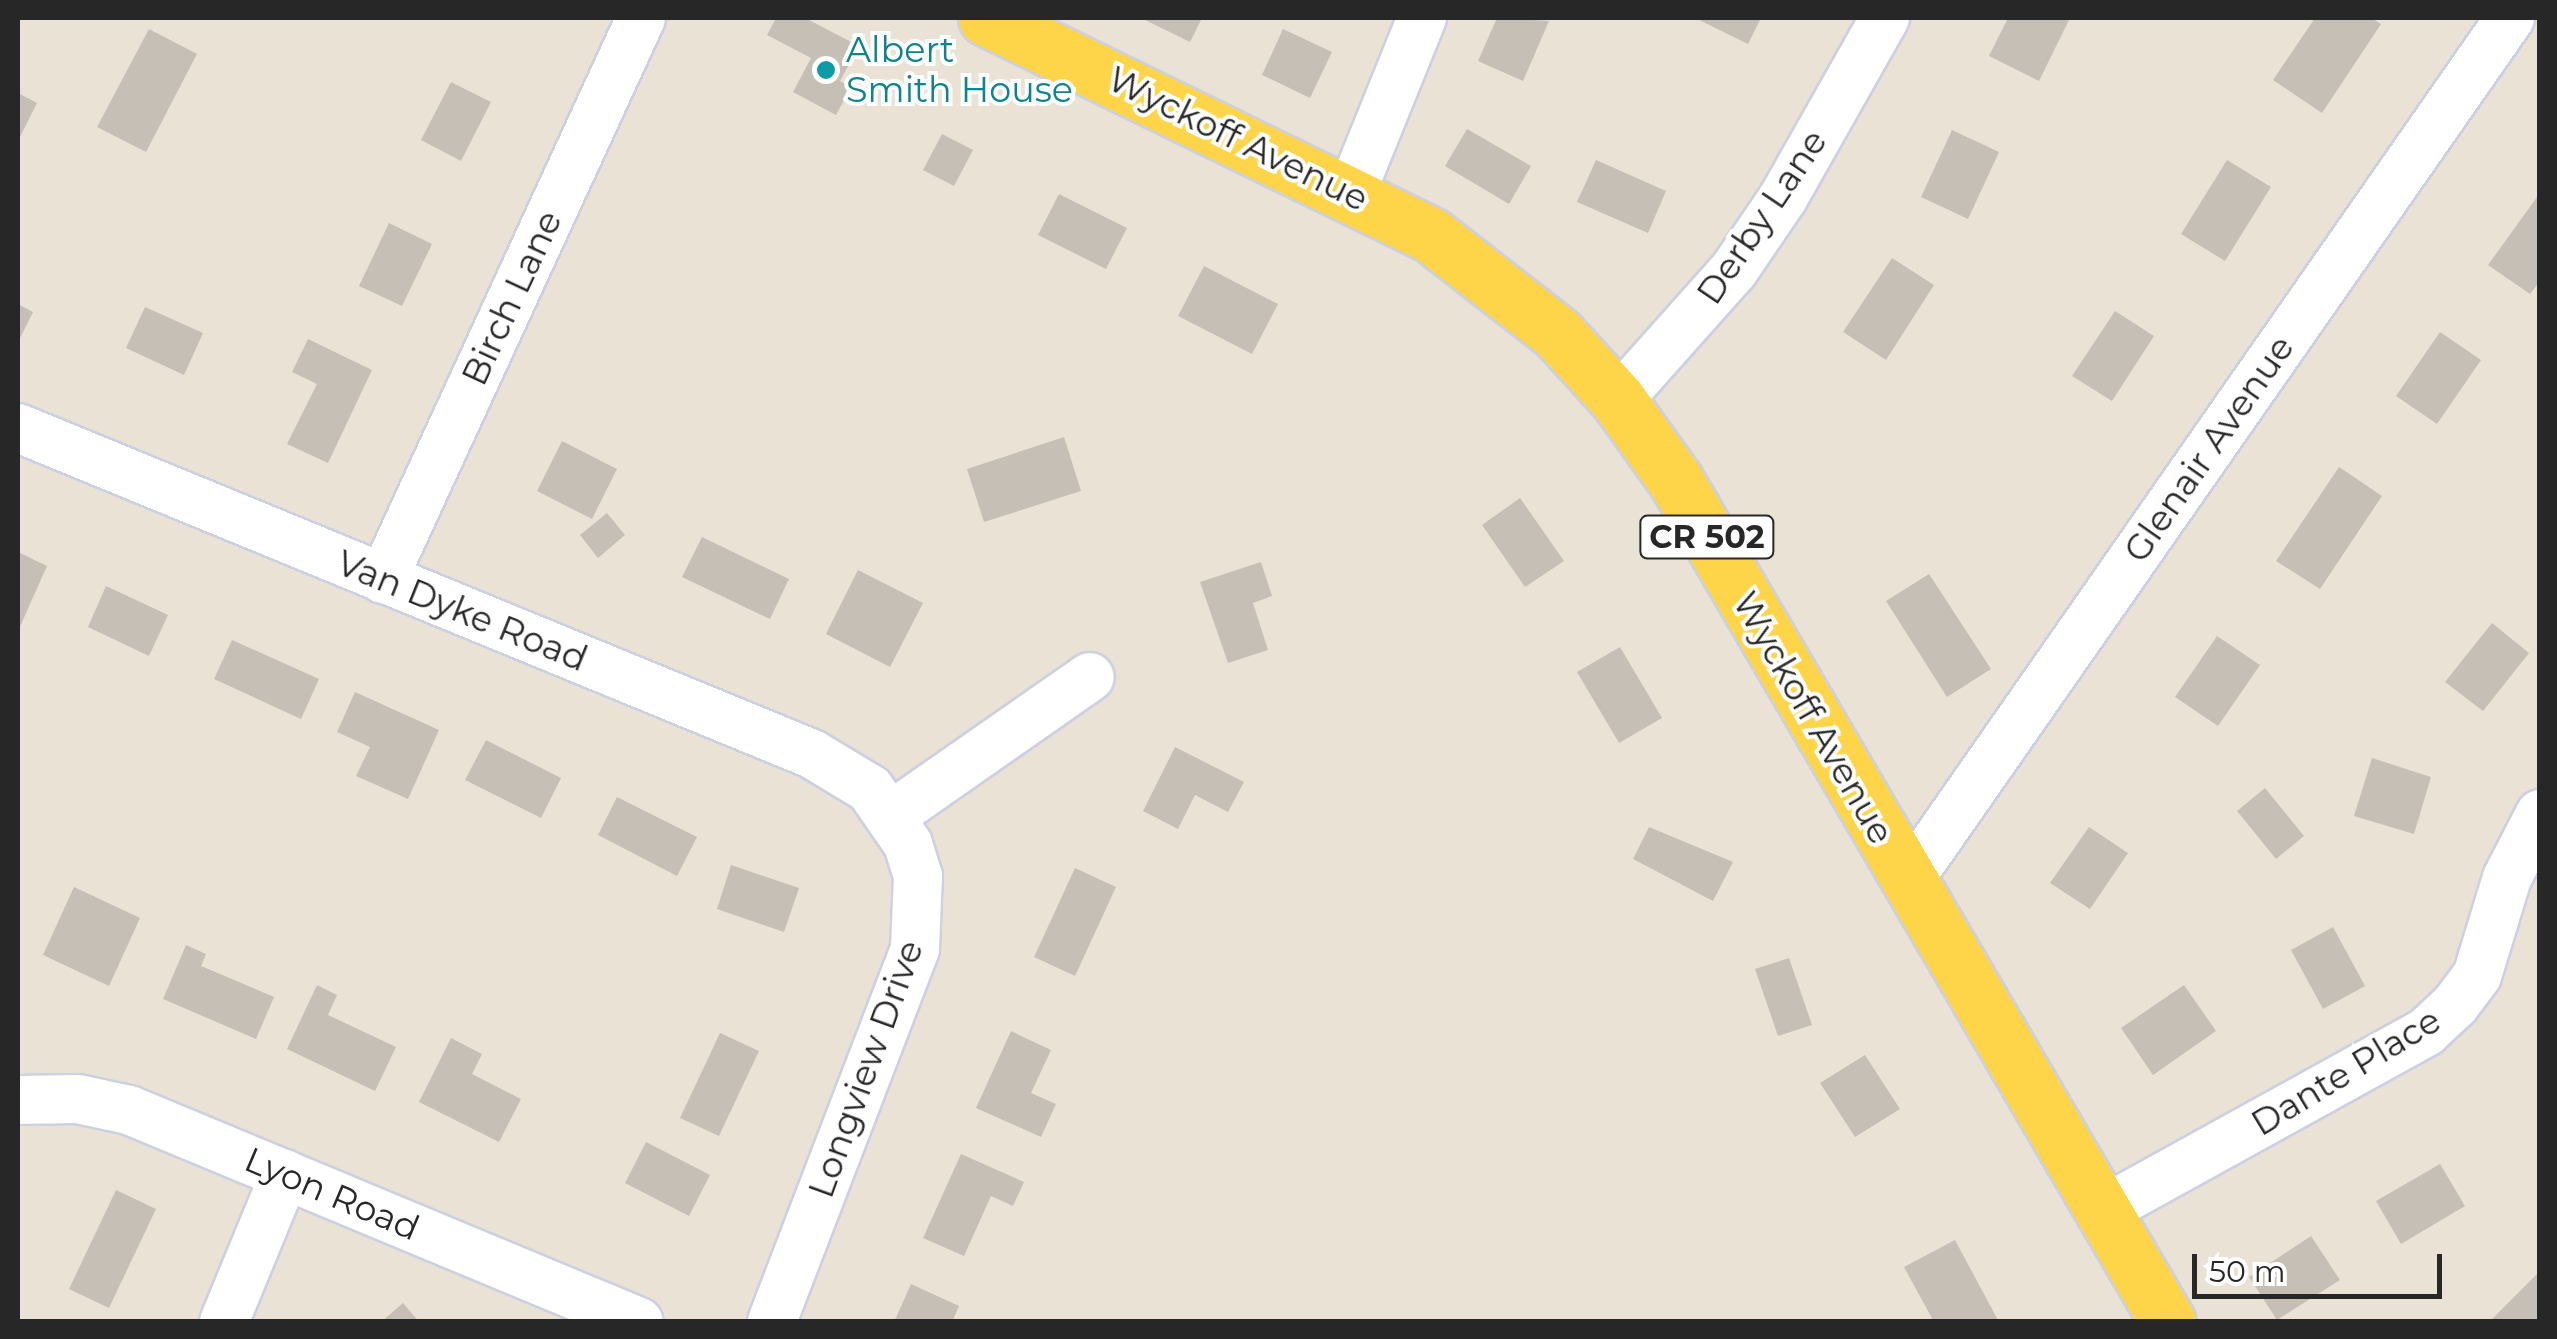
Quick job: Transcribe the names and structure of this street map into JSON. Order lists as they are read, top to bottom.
{
  "streets": {
    "main road": ["Wyckoff Avenue", "CR 502"],
    "street": [
      "Derby Lane",
      "Birch Lane",
      "Glenair Avenue",
      "Van Dyke Road",
      "Longview Drive",
      "Dante Place",
      "Lyon Road"
    ]
  },
  "crossings": [
    ["Wyckoff Avenue", "Derby Lane"],
    ["Wyckoff Avenue", "Glenair Avenue"],
    ["Wyckoff Avenue", "Dante Place"],
    ["Birch Lane", "Van Dyke Road"],
    ["Van Dyke Road", "Longview Drive"]
  ],
  "places": ["Albert Smith House"],
  "scale_bar": "50 m"
}
